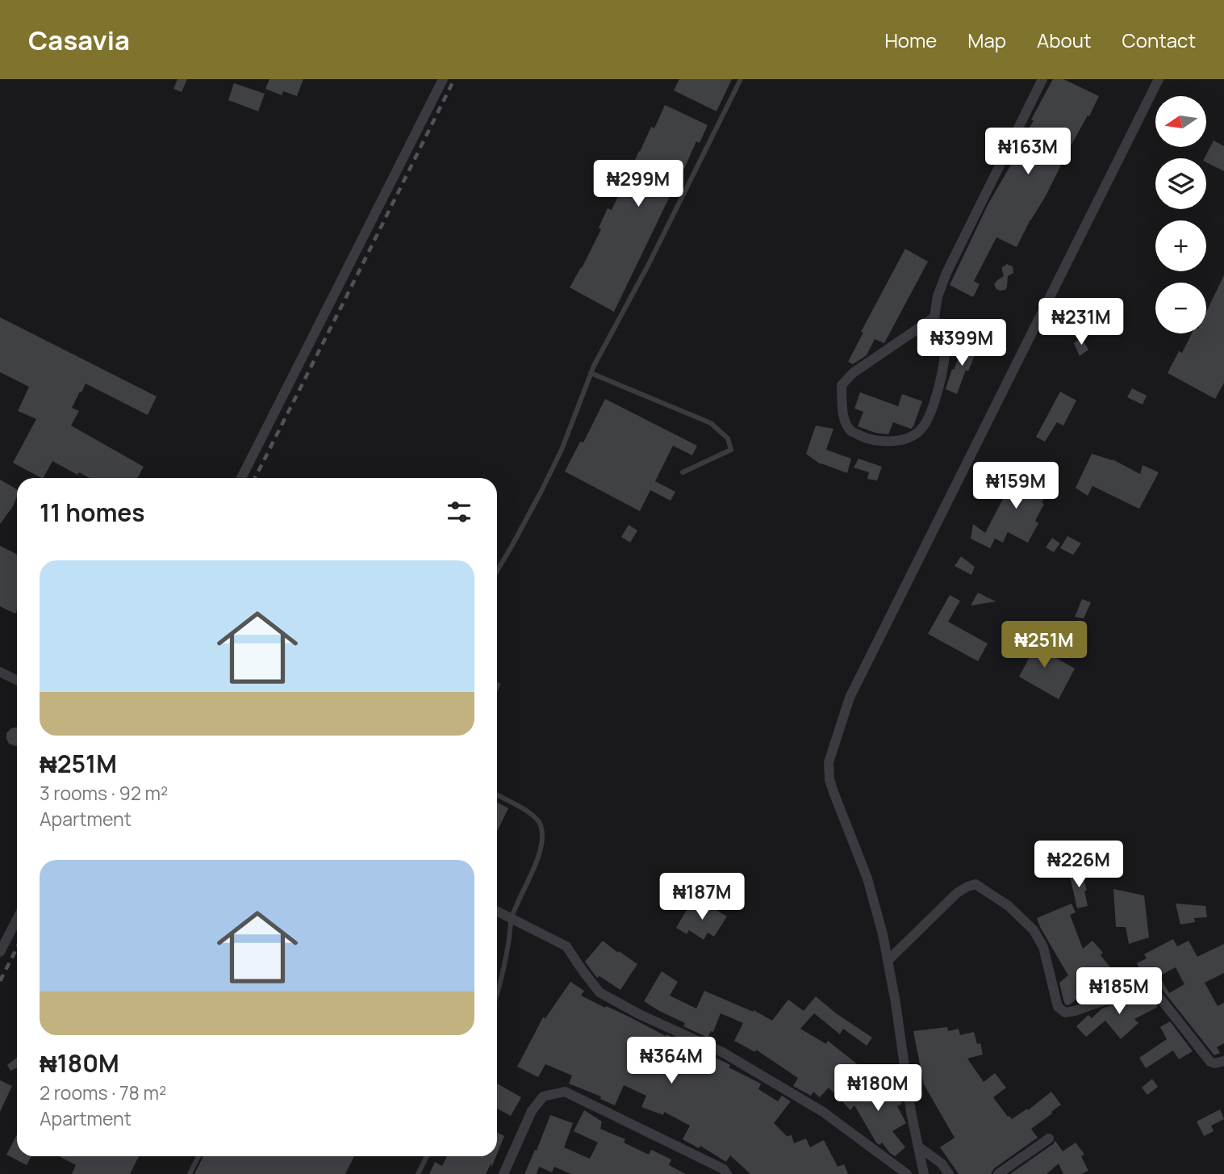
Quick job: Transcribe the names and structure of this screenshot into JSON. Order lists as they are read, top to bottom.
{
  "north": "left",
  "page": {
    "header": "Casavia",
    "nav": [
      "Home",
      "Map",
      "About",
      "Contact"
    ],
    "map_buttons": ["+", "−"],
    "price": [
      "₦163M",
      "₦299M",
      "₦231M",
      "₦399M",
      "₦159M",
      "₦251M",
      "₦226M",
      "₦187M",
      "₦185M",
      "₦364M",
      "₦180M"
    ],
    "heading": "11 homes",
    "list": [
      {
        "name": "₦251M",
        "note": "3 rooms · 92 m² · Apartment"
      },
      {
        "name": "₦180M",
        "note": "2 rooms · 78 m² · Apartment"
      }
    ]
  }
}
